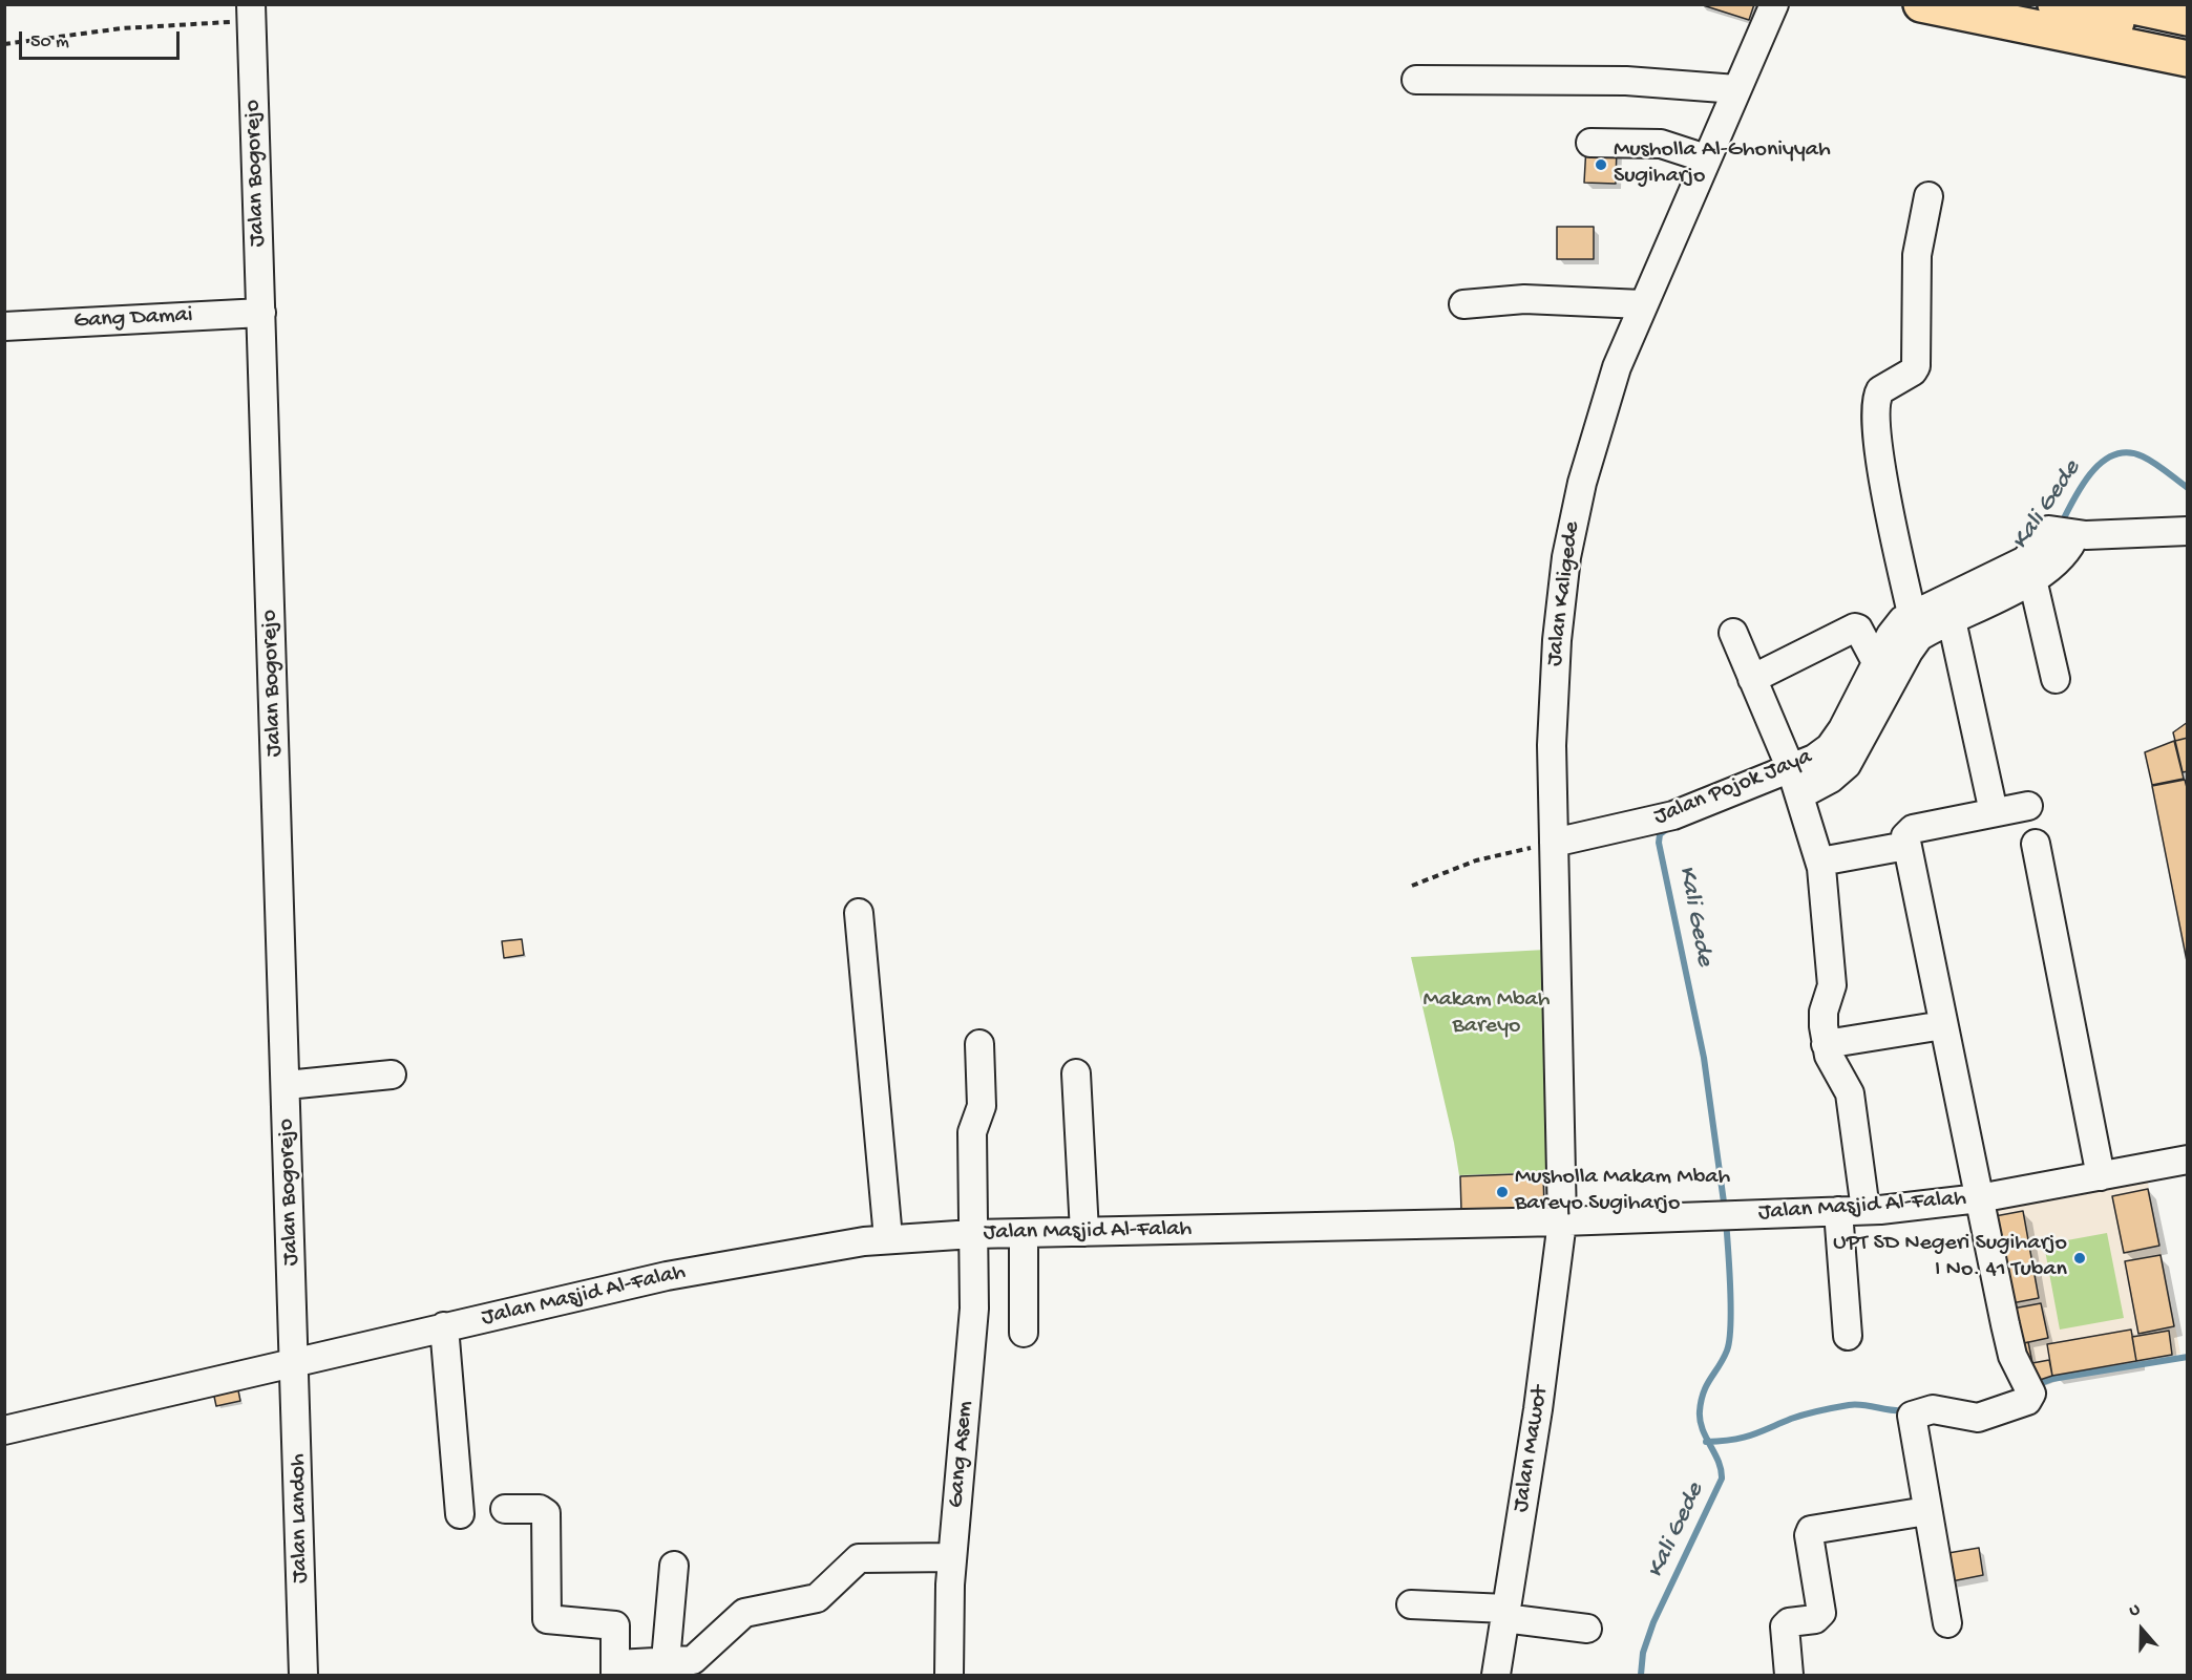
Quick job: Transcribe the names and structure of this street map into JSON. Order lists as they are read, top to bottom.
{
  "streets": {
    "street": [
      "Jalan Bogorejo",
      "Gang Damai",
      "Jalan Kaligede",
      "Jalan Pojok Jaya",
      "Jalan Masjid Al-Falah",
      "Jalan Mawot",
      "Gang Asem",
      "Jalan Landoh"
    ]
  },
  "crossings": [
    ["Jalan Bogorejo", "Gang Damai"],
    ["Jalan Bogorejo", "Jalan Masjid Al-Falah"],
    ["Jalan Bogorejo", "Jalan Landoh"],
    ["Jalan Kaligede", "Jalan Pojok Jaya"],
    ["Jalan Kaligede", "Jalan Masjid Al-Falah"],
    ["Jalan Kaligede", "Jalan Mawot"],
    ["Jalan Masjid Al-Falah", "Jalan Mawot"],
    ["Jalan Masjid Al-Falah", "Gang Asem"],
    ["Jalan Masjid Al-Falah", "Jalan Landoh"]
  ],
  "water": ["Kali Gede"],
  "parks": ["Makam Mbah Bareyo"],
  "places": ["Musholla Al-Ghoniyyah Sugiharjo", "Musholla Makam Mbah Bareyo Sugiharjo", "UPT SD Negeri Sugiharjo I No. 41 Tuban"],
  "scale_bar": "50 m",
  "north": "top"
}
